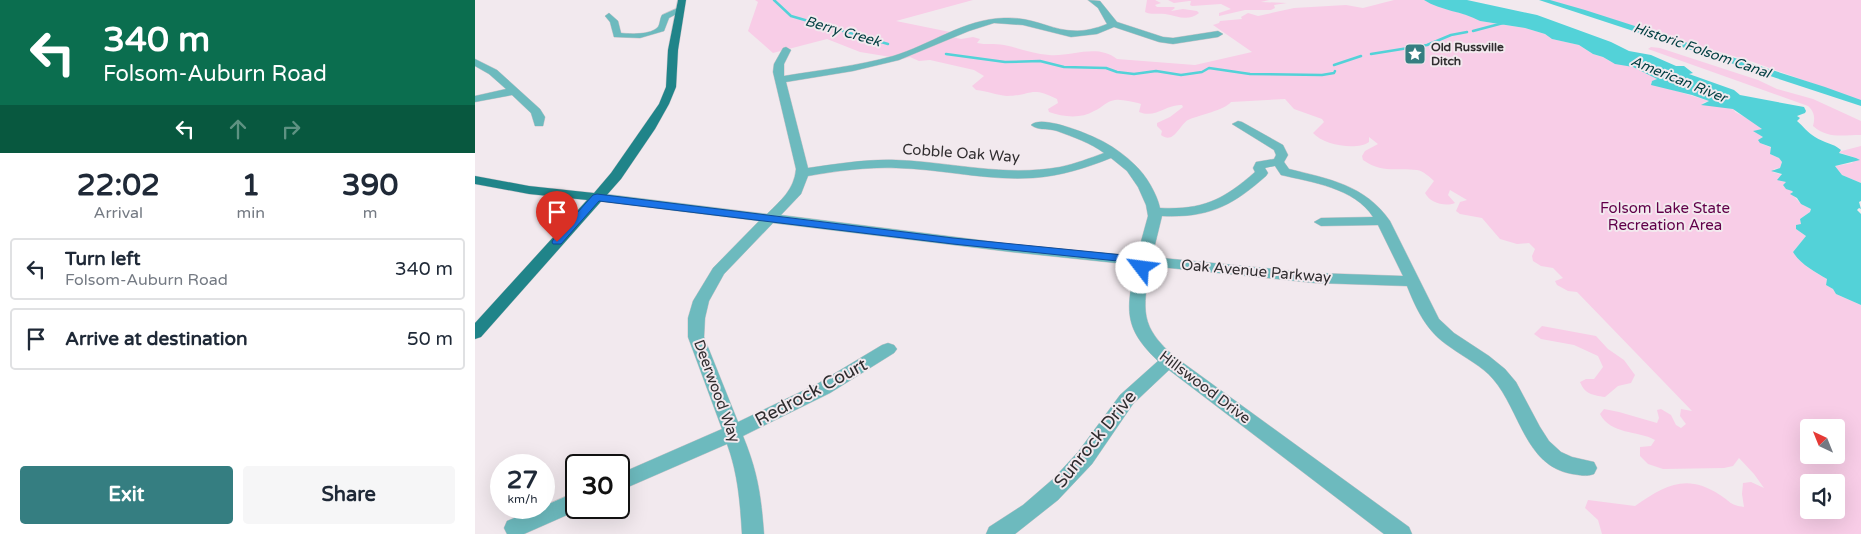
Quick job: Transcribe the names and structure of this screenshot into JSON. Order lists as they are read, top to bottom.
{
  "streets": {
    "main road": ["Oak Avenue Parkway"],
    "street": [
      "Cobble Oak Way",
      "Hillswood Drive",
      "Deerwood Way",
      "Redrock Court",
      "Sunrock Drive"
    ]
  },
  "crossings": [
    ["Cobble Oak Way", "Deerwood Way"],
    ["Oak Avenue Parkway", "Hillswood Drive"],
    ["Oak Avenue Parkway", "Deerwood Way"],
    ["Hillswood Drive", "Sunrock Drive"],
    ["Deerwood Way", "Redrock Court"]
  ],
  "water": ["Berry Creek", "Historic Folsom Canal", "American River"],
  "parks": ["Folsom Lake State Recreation Area"],
  "places": {
    "place": ["Old Russville Ditch"]
  },
  "north": "top left",
  "page": {
    "turn": ["340 m", "Folsom-Auburn Road"],
    "eta": [
      "22:02",
      "Arrival",
      "1",
      "min",
      "390",
      "m"
    ],
    "list": [
      {
        "name": "Turn left",
        "note": "Folsom-Auburn Road",
        "value": "340 m"
      },
      {
        "name": "Arrive at destination",
        "value": "50 m"
      }
    ],
    "speed": "27 km/h",
    "limit": "30",
    "buttons": ["Exit", "Share"]
  }
}
